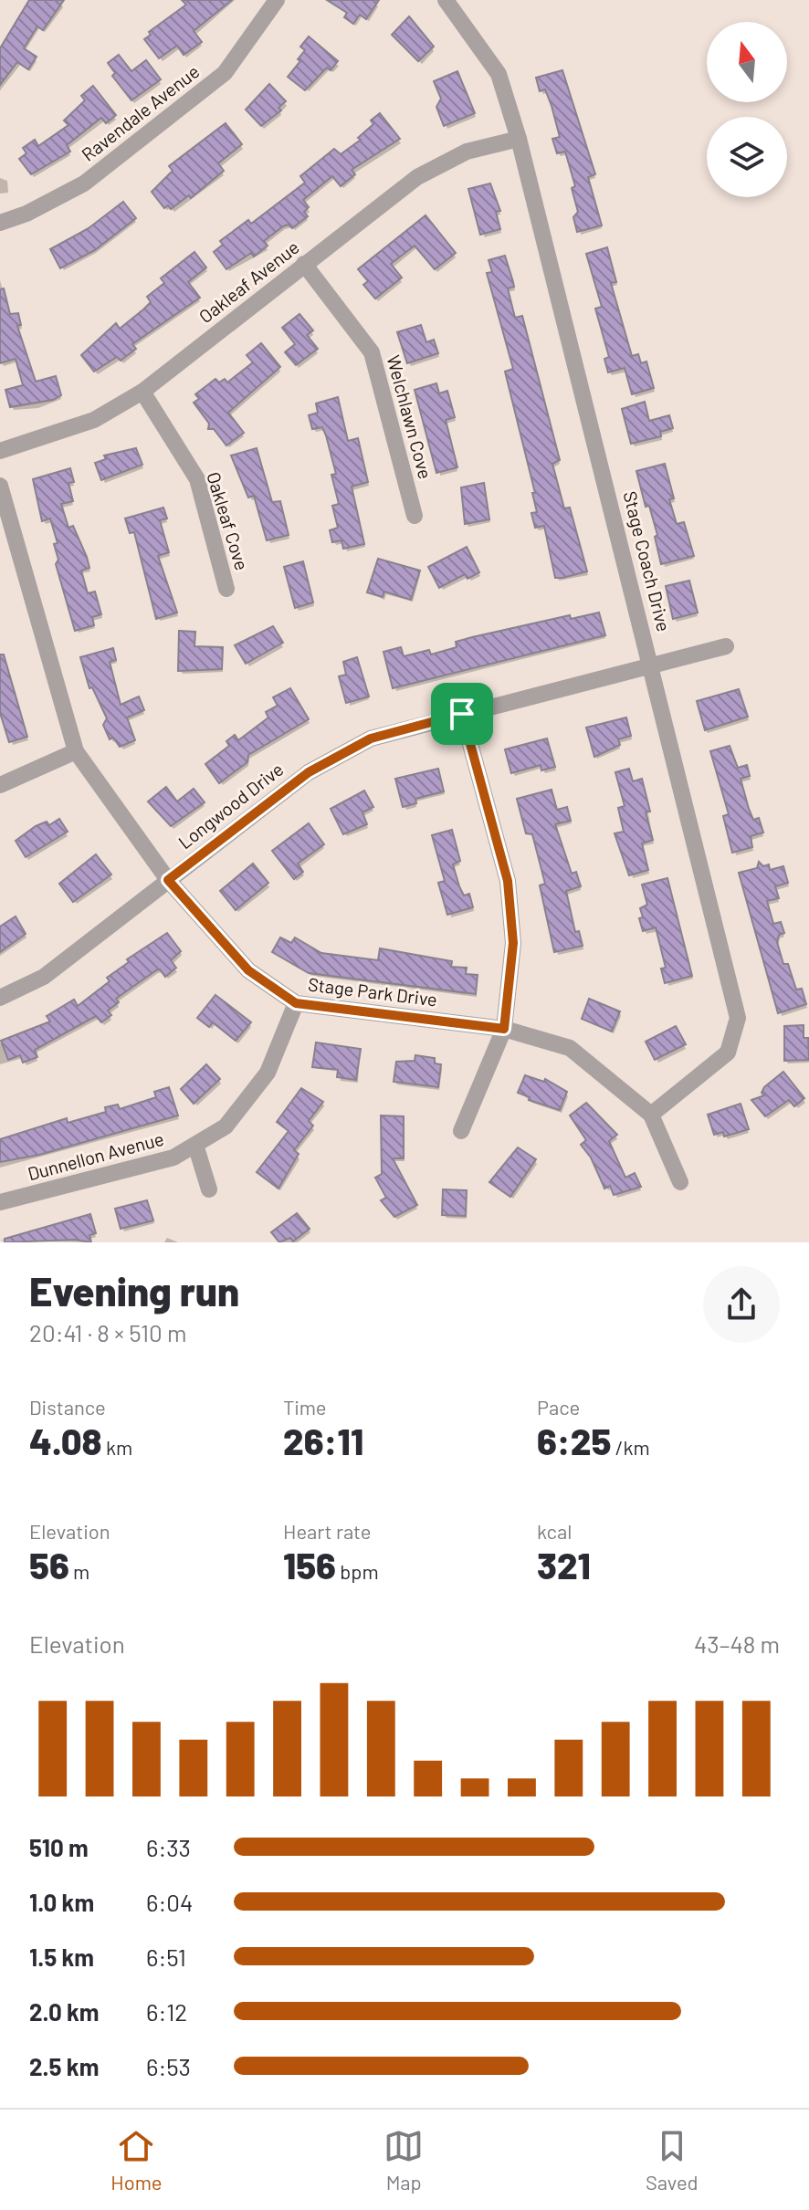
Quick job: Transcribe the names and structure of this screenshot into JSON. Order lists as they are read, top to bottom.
{
  "streets": {
    "street": [
      "Ravendale Avenue",
      "Oakleaf Avenue",
      "Welchlawn Cove",
      "Oakleaf Cove",
      "Stage Coach Drive",
      "Longwood Drive",
      "Stage Park Drive",
      "Dunnellon Avenue"
    ]
  },
  "crossings": [
    ["Oakleaf Avenue", "Welchlawn Cove"],
    ["Oakleaf Avenue", "Oakleaf Cove"],
    ["Oakleaf Avenue", "Stage Coach Drive"],
    ["Stage Coach Drive", "Longwood Drive"],
    ["Stage Coach Drive", "Stage Park Drive"],
    ["Longwood Drive", "Stage Park Drive"],
    ["Stage Park Drive", "Dunnellon Avenue"]
  ],
  "north": "top",
  "page": {
    "heading": ["Evening run", "20:41 · 8 × 510 m"],
    "stats": [
      ["Distance", "4.08 km"],
      ["Time", "26:11"],
      ["Pace", "6:25 /km"],
      ["Elevation", "56 m"],
      ["Heart rate", "156 bpm"],
      ["kcal", "321"]
    ],
    "chart": ["Elevation", "43–48 m"],
    "list": [
      {
        "name": "510 m",
        "note": "6:33"
      },
      {
        "name": "1.0 km",
        "note": "6:04"
      },
      {
        "name": "1.5 km",
        "note": "6:51"
      },
      {
        "name": "2.0 km",
        "note": "6:12"
      },
      {
        "name": "2.5 km",
        "note": "6:53"
      }
    ],
    "tabs": ["Home", "Map", "Saved"]
  }
}
